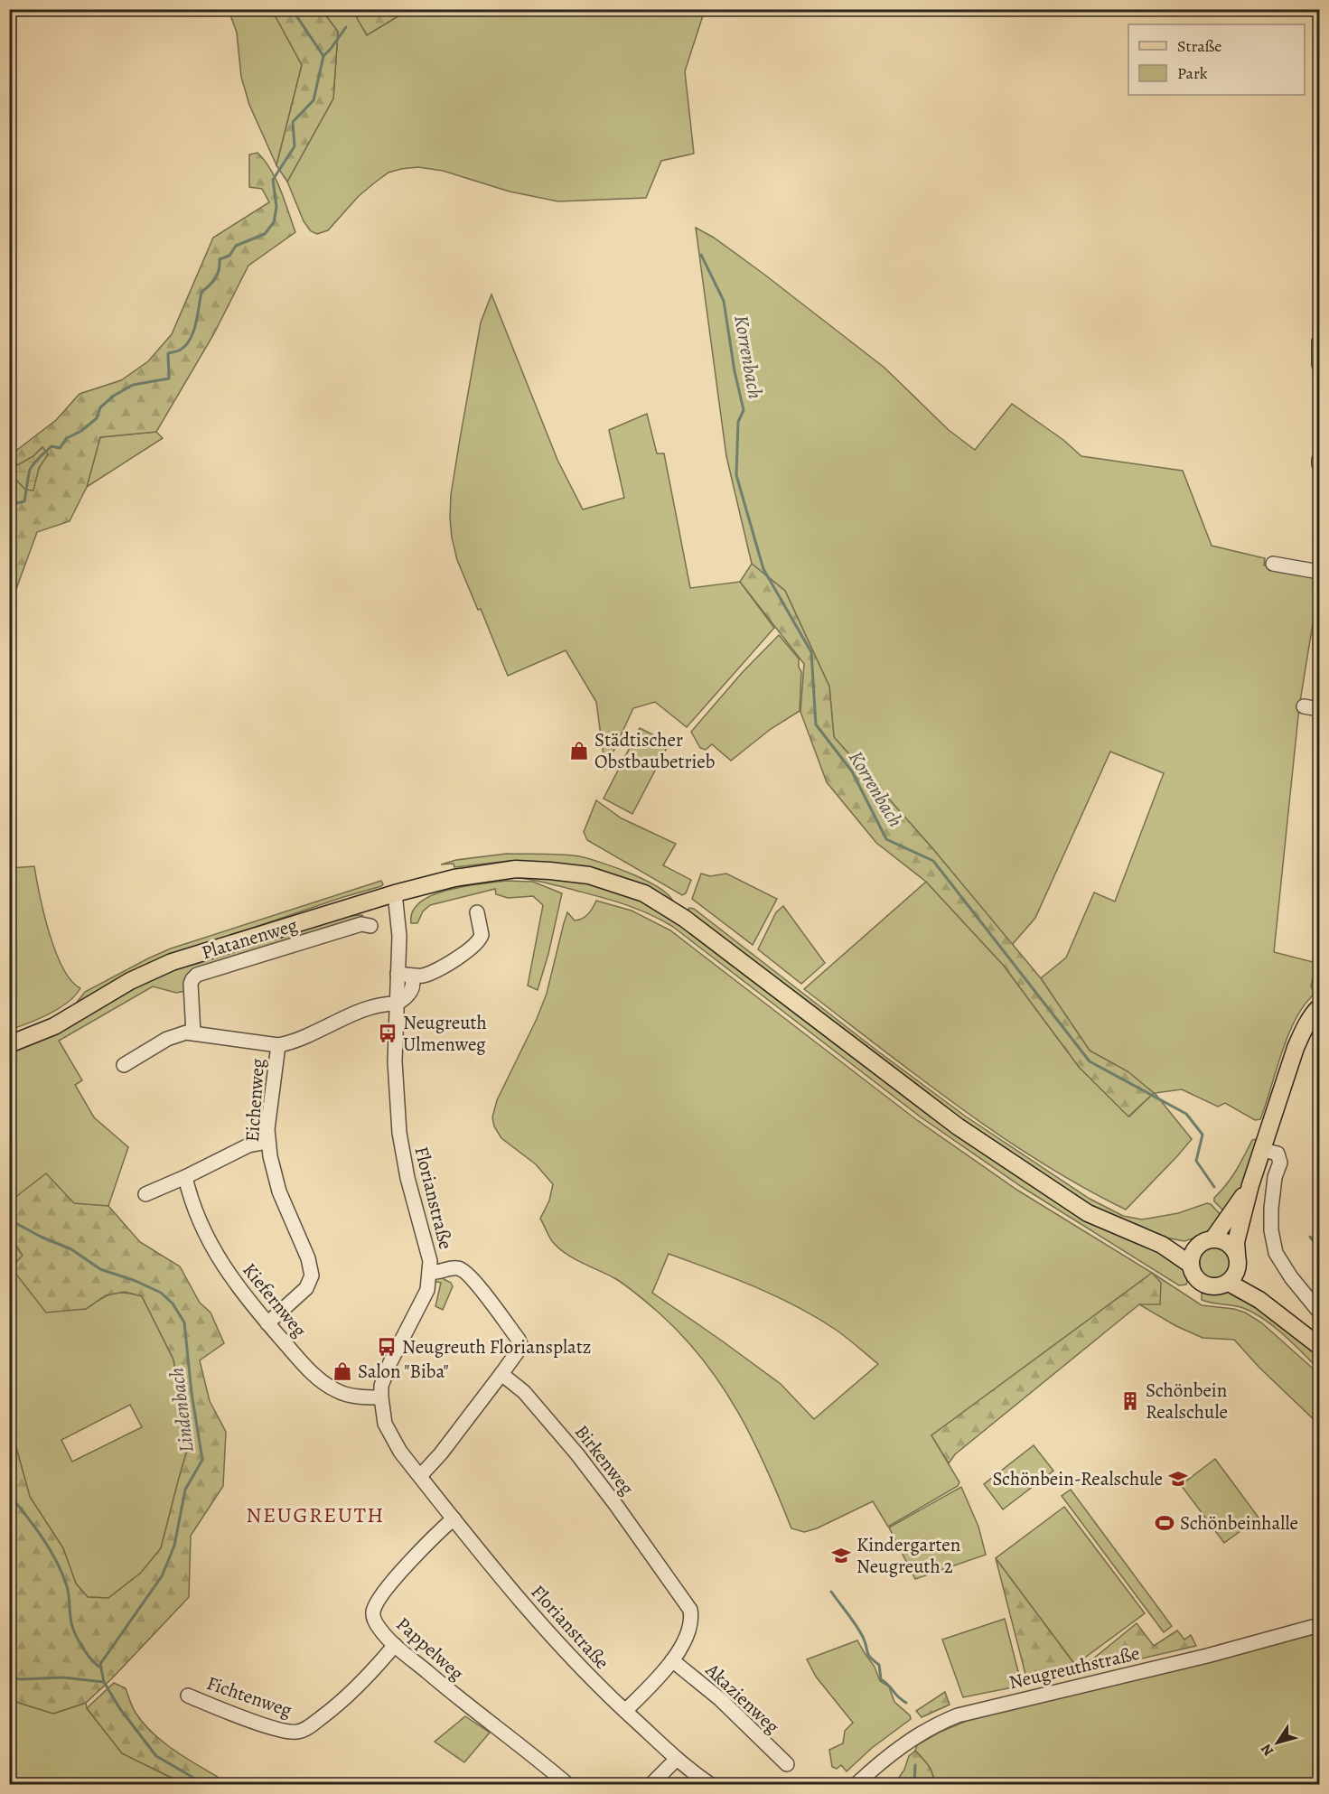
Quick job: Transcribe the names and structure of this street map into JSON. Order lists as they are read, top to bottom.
{
  "streets": {
    "street": [
      "Platanenweg",
      "Eichenweg",
      "Florianstraße",
      "Kiefernweg",
      "Birkenweg",
      "Pappelweg",
      "Neugreuthstraße",
      "Fichtenweg",
      "Akazienweg"
    ]
  },
  "crossings": [
    ["Eichenweg", "Florianstraße"],
    ["Eichenweg", "Kiefernweg"],
    ["Florianstraße", "Kiefernweg"],
    ["Florianstraße", "Birkenweg"],
    ["Florianstraße", "Pappelweg"],
    ["Birkenweg", "Akazienweg"],
    ["Pappelweg", "Fichtenweg"]
  ],
  "districts": ["NEUGREUTH"],
  "water": ["Korrenbach", "Lindenbach"],
  "places": {
    "shop": ["Städtischer Obstbaubetrieb", "Salon \"Biba\""],
    "bus stop": ["Neugreuth Ulmenweg", "Neugreuth Floriansplatz"],
    "building": ["Schönbein Realschule"],
    "school or university": ["Schönbein-Realschule", "Kindergarten Neugreuth 2"],
    "sports": ["Schönbeinhalle"]
  },
  "legend": ["Straße", "Park"],
  "north": "bottom left"
}
